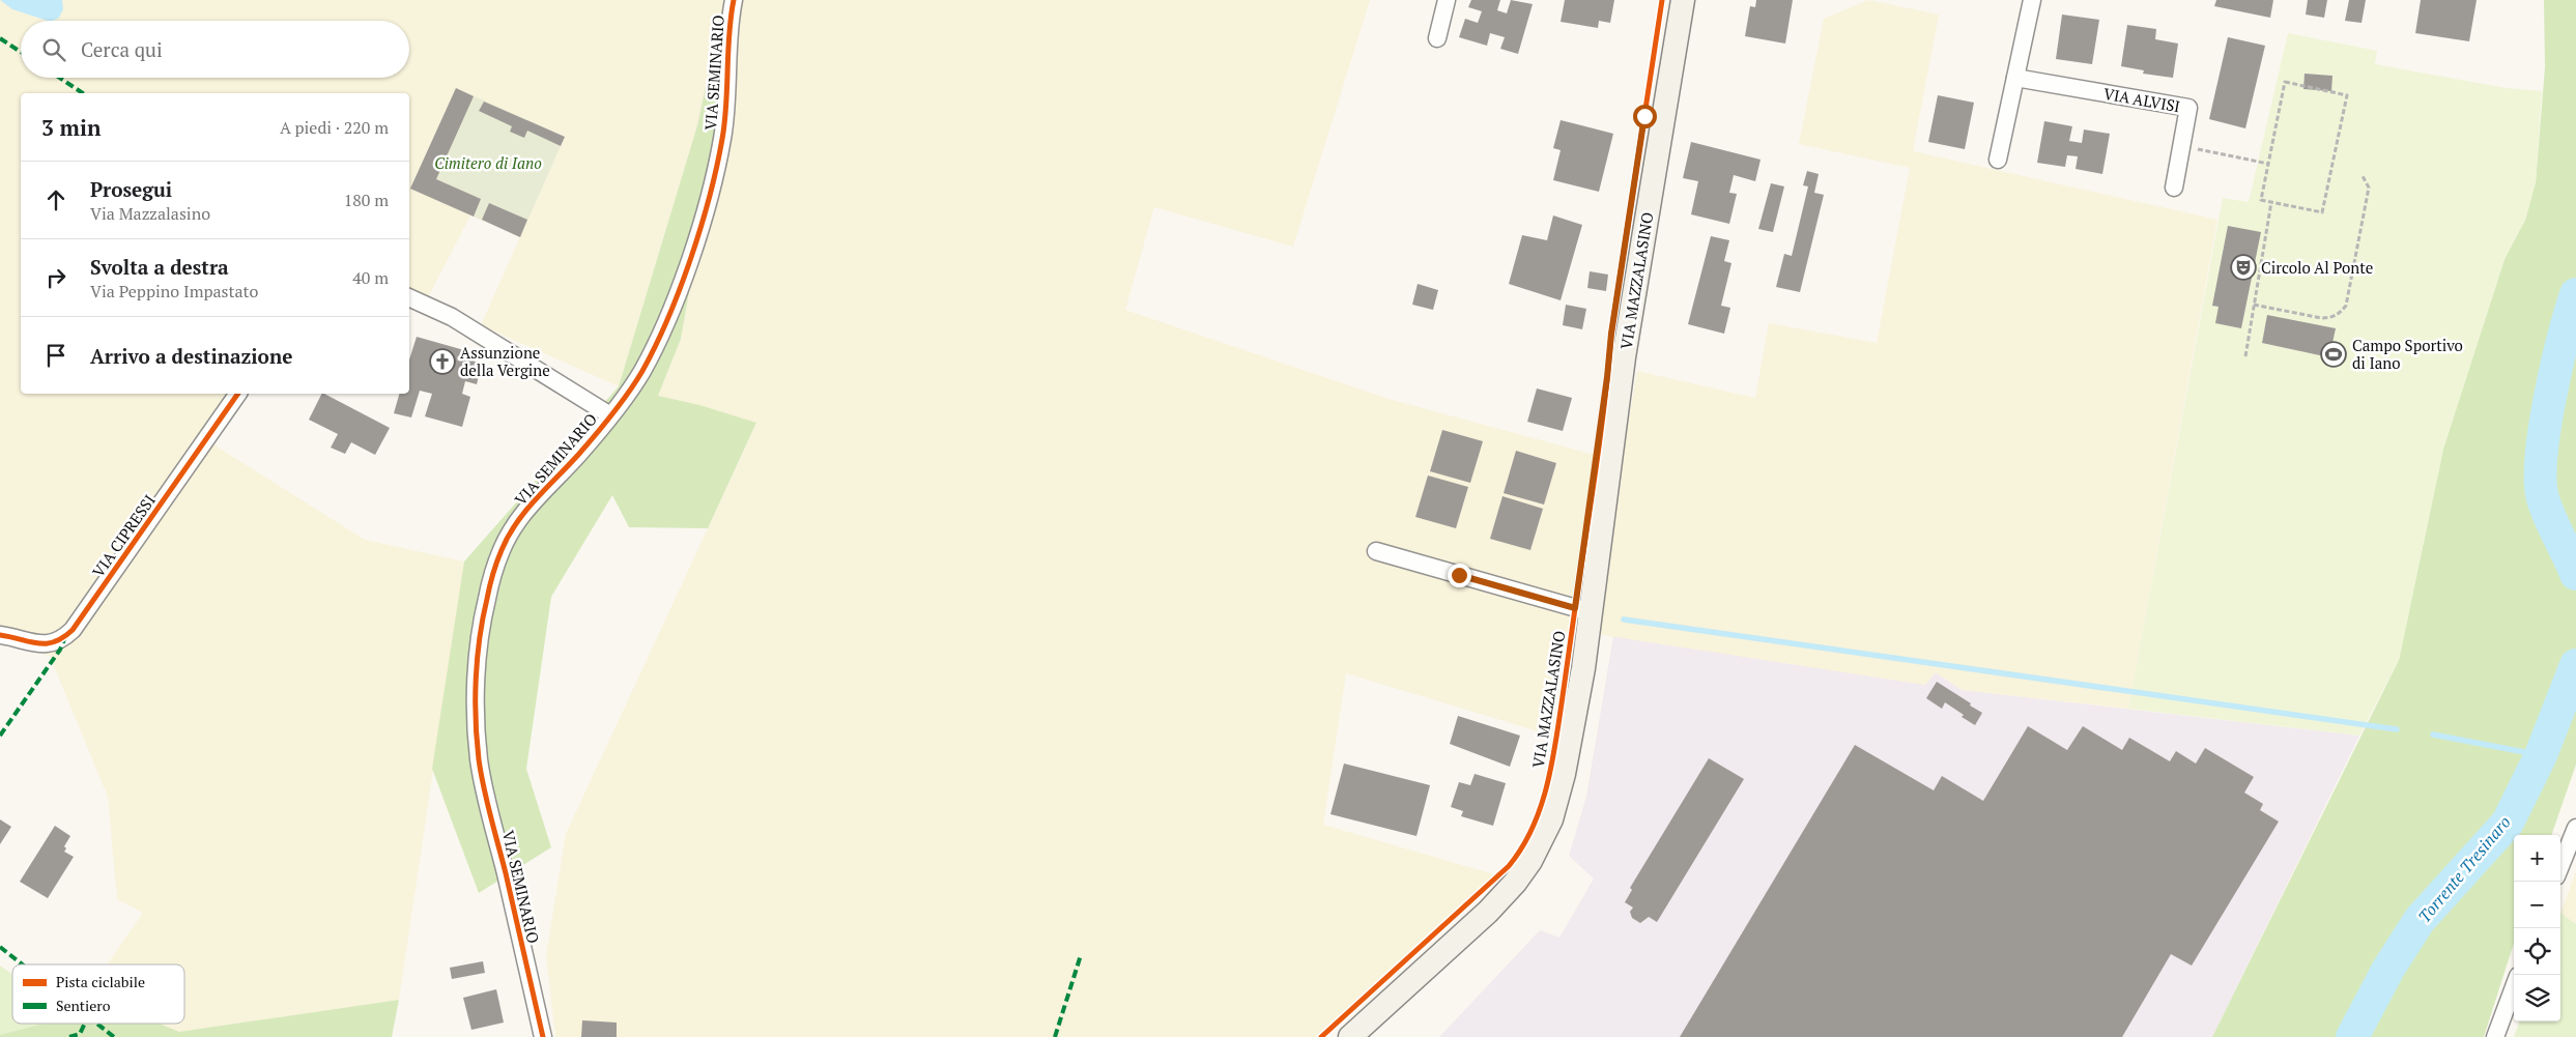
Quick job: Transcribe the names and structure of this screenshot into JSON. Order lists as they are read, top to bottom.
{
  "streets": {
    "main road": ["VIA MAZZALASINO"],
    "street": ["VIA SEMINARIO", "VIA ALVISI", "VIA CIPRESSI"]
  },
  "water": ["Torrente Tresinaro"],
  "parks": ["Cimitero di Iano"],
  "places": {
    "theatre": ["Circolo Al Ponte"],
    "sports": ["Campo Sportivo di Iano"],
    "church": ["Assunzione della Vergine"]
  },
  "legend": ["Pista ciclabile", "Sentiero"],
  "page": {
    "search": "Cerca qui",
    "heading": ["3 min", "A piedi · 220 m"],
    "list": [
      ["Prosegui", "Via Mazzalasino", "180 m"],
      ["Svolta a destra", "Via Peppino Impastato", "40 m"],
      "Arrivo a destinazione"
    ],
    "map_buttons": ["+", "−"]
  }
}
